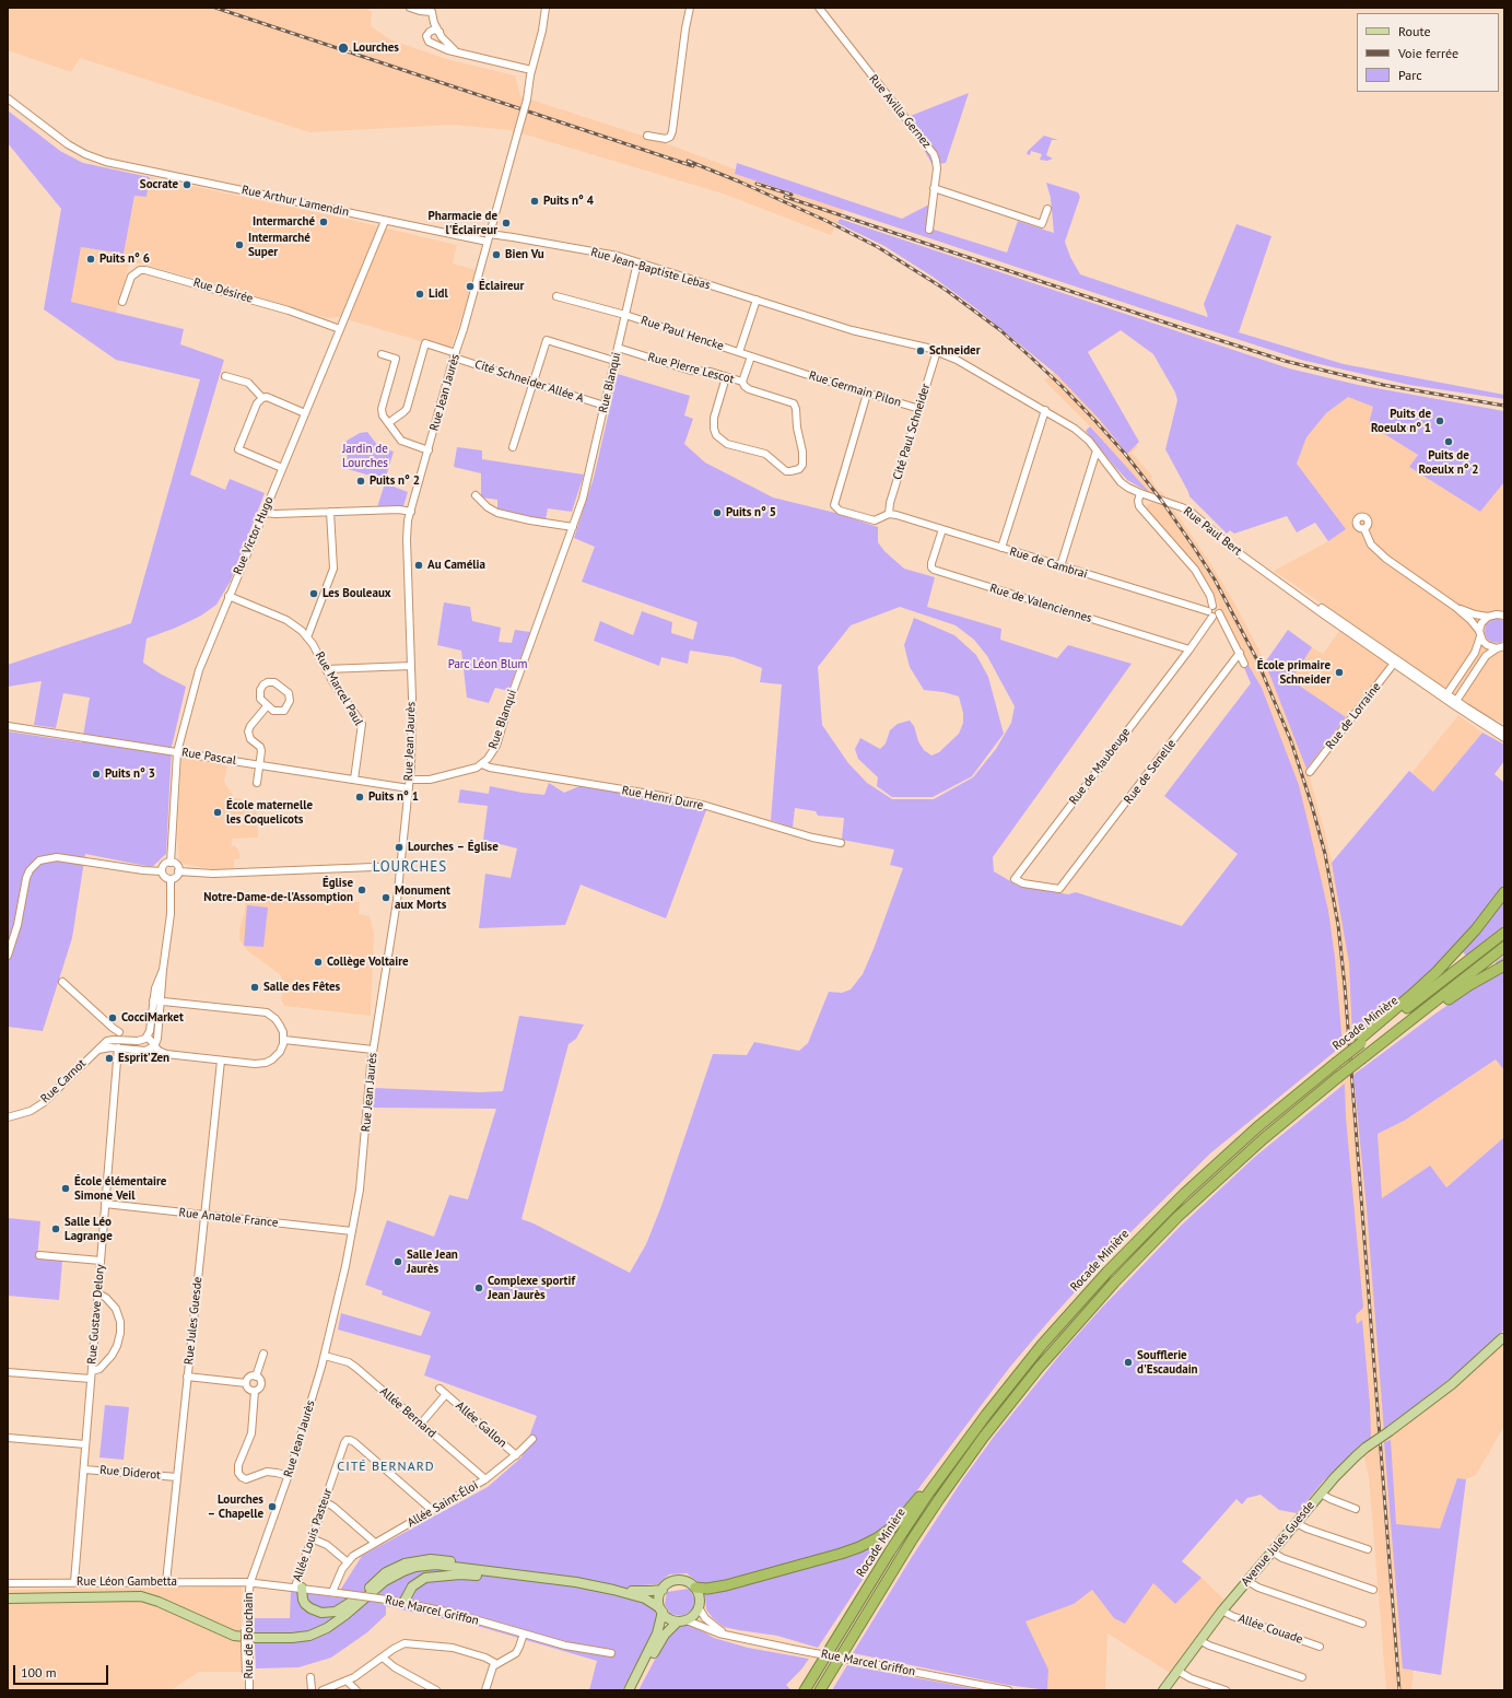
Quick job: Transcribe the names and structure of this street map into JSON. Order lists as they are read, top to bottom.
{
  "streets": {
    "highway": ["Rocade Minière"],
    "main road": ["Avenue Jules Guesde"],
    "street": [
      "Rue Avilla Gernez",
      "Rue Arthur Lamendin",
      "Rue Jean-Baptiste Lebas",
      "Rue Désirée",
      "Rue Paul Hencke",
      "Rue Pierre Lescot",
      "Cité Schneider Allée A",
      "Rue Blanqui",
      "Rue Germain Pilon",
      "Rue Jean Jaurès",
      "Cité Paul Schneider",
      "Rue Paul Bert",
      "Rue Victor Hugo",
      "Rue de Cambrai",
      "Rue de Valenciennes",
      "Rue Marcel Paul",
      "Rue de Lorraine",
      "Rue Pascal",
      "Rue de Maubeuge",
      "Rue de Senelle",
      "Rue Henri Durre",
      "Rue Carnot",
      "Rue Anatole France",
      "Rue Gustave Delory",
      "Rue Jules Guesde",
      "Allée Bernard",
      "Allée Gallon",
      "Rue Diderot",
      "Allée Saint-Éloi",
      "Allée Louis Pasteur",
      "Rue Léon Gambetta",
      "Rue Marcel Griffon",
      "Allée Couade",
      "Rue de Bouchain"
    ]
  },
  "crossings": [
    ["Rue Arthur Lamendin", "Rue Jean-Baptiste Lebas"],
    ["Rue Arthur Lamendin", "Rue Victor Hugo"],
    ["Rue Jean-Baptiste Lebas", "Rue Paul Hencke"],
    ["Rue Jean-Baptiste Lebas", "Rue Blanqui"],
    ["Rue Jean-Baptiste Lebas", "Rue Jean Jaurès"],
    ["Rue Jean-Baptiste Lebas", "Cité Paul Schneider"],
    ["Rue Jean-Baptiste Lebas", "Rue Paul Bert"],
    ["Rue Désirée", "Rue Victor Hugo"],
    ["Rue Paul Hencke", "Rue Blanqui"],
    ["Rue Paul Hencke", "Rue Germain Pilon"],
    ["Rue Pierre Lescot", "Rue Blanqui"],
    ["Cité Schneider Allée A", "Rue Blanqui"],
    ["Cité Schneider Allée A", "Rue Jean Jaurès"],
    ["Rue Blanqui", "Rue Jean Jaurès"],
    ["Rue Blanqui", "Rue Henri Durre"],
    ["Rue Germain Pilon", "Cité Paul Schneider"],
    ["Rue Jean Jaurès", "Rue Pascal"],
    ["Rue Jean Jaurès", "Rue Anatole France"],
    ["Rue Jean Jaurès", "Allée Bernard"],
    ["Rue Jean Jaurès", "Rue Léon Gambetta"],
    ["Rue Jean Jaurès", "Rue Marcel Griffon"],
    ["Rue Jean Jaurès", "Rue de Bouchain"],
    ["Cité Paul Schneider", "Rue Paul Bert"],
    ["Cité Paul Schneider", "Rue de Cambrai"],
    ["Rue Paul Bert", "Rue de Lorraine"],
    ["Rue Victor Hugo", "Rue Marcel Paul"],
    ["Rue Victor Hugo", "Rue Pascal"],
    ["Rue de Cambrai", "Rue de Valenciennes"],
    ["Rue de Cambrai", "Rue de Maubeuge"],
    ["Rue de Valenciennes", "Rue de Maubeuge"],
    ["Rue Marcel Paul", "Rue Pascal"],
    ["Rue de Maubeuge", "Rue de Senelle"],
    ["Rue Carnot", "Rue Gustave Delory"],
    ["Rue Anatole France", "Rue Gustave Delory"],
    ["Rue Anatole France", "Rue Jules Guesde"],
    ["Rue Gustave Delory", "Rue Diderot"],
    ["Rue Gustave Delory", "Rue Léon Gambetta"],
    ["Rue Jules Guesde", "Rue Diderot"],
    ["Rue Jules Guesde", "Rue Léon Gambetta"],
    ["Allée Bernard", "Allée Gallon"],
    ["Allée Bernard", "Allée Saint-Éloi"],
    ["Allée Gallon", "Allée Saint-Éloi"],
    ["Allée Saint-Éloi", "Allée Louis Pasteur"],
    ["Allée Saint-Éloi", "Rue Marcel Griffon"],
    ["Allée Louis Pasteur", "Rue Marcel Griffon"],
    ["Avenue Jules Guesde", "Allée Couade"],
    ["Rue Léon Gambetta", "Rue Marcel Griffon"],
    ["Rue Léon Gambetta", "Rue de Bouchain"],
    ["Rue Marcel Griffon", "Rue de Bouchain"]
  ],
  "districts": ["LOURCHES", "CITÉ BERNARD"],
  "parks": ["Jardin de Lourches", "Parc Léon Blum"],
  "places": [
    "Lourches",
    "Socrate",
    "Puits n° 4",
    "Intermarché",
    "Pharmacie de l'Éclaireur",
    "Intermarché Super",
    "Bien Vu",
    "Puits n° 6",
    "Éclaireur",
    "Lidl",
    "Schneider",
    "Puits de Roeulx n° 1",
    "Puits de Roeulx n° 2",
    "Puits n° 2",
    "Puits n° 5",
    "Au Camélia",
    "Les Bouleaux",
    "École primaire Schneider",
    "Puits n° 3",
    "Puits n° 1",
    "École maternelle les Coquelicots",
    "Lourches – Église",
    "Église Notre-Dame-de-l'Assomption",
    "Monument aux Morts",
    "Collège Voltaire",
    "Salle des Fêtes",
    "CocciMarket",
    "Esprit'Zen",
    "École élémentaire Simone Veil",
    "Salle Léo Lagrange",
    "Salle Jean Jaurès",
    "Complexe sportif Jean Jaurès",
    "Soufflerie d'Escaudain",
    "Lourches – Chapelle"
  ],
  "legend": ["Route", "Voie ferrée", "Parc"],
  "scale_bar": "100 m"
}
